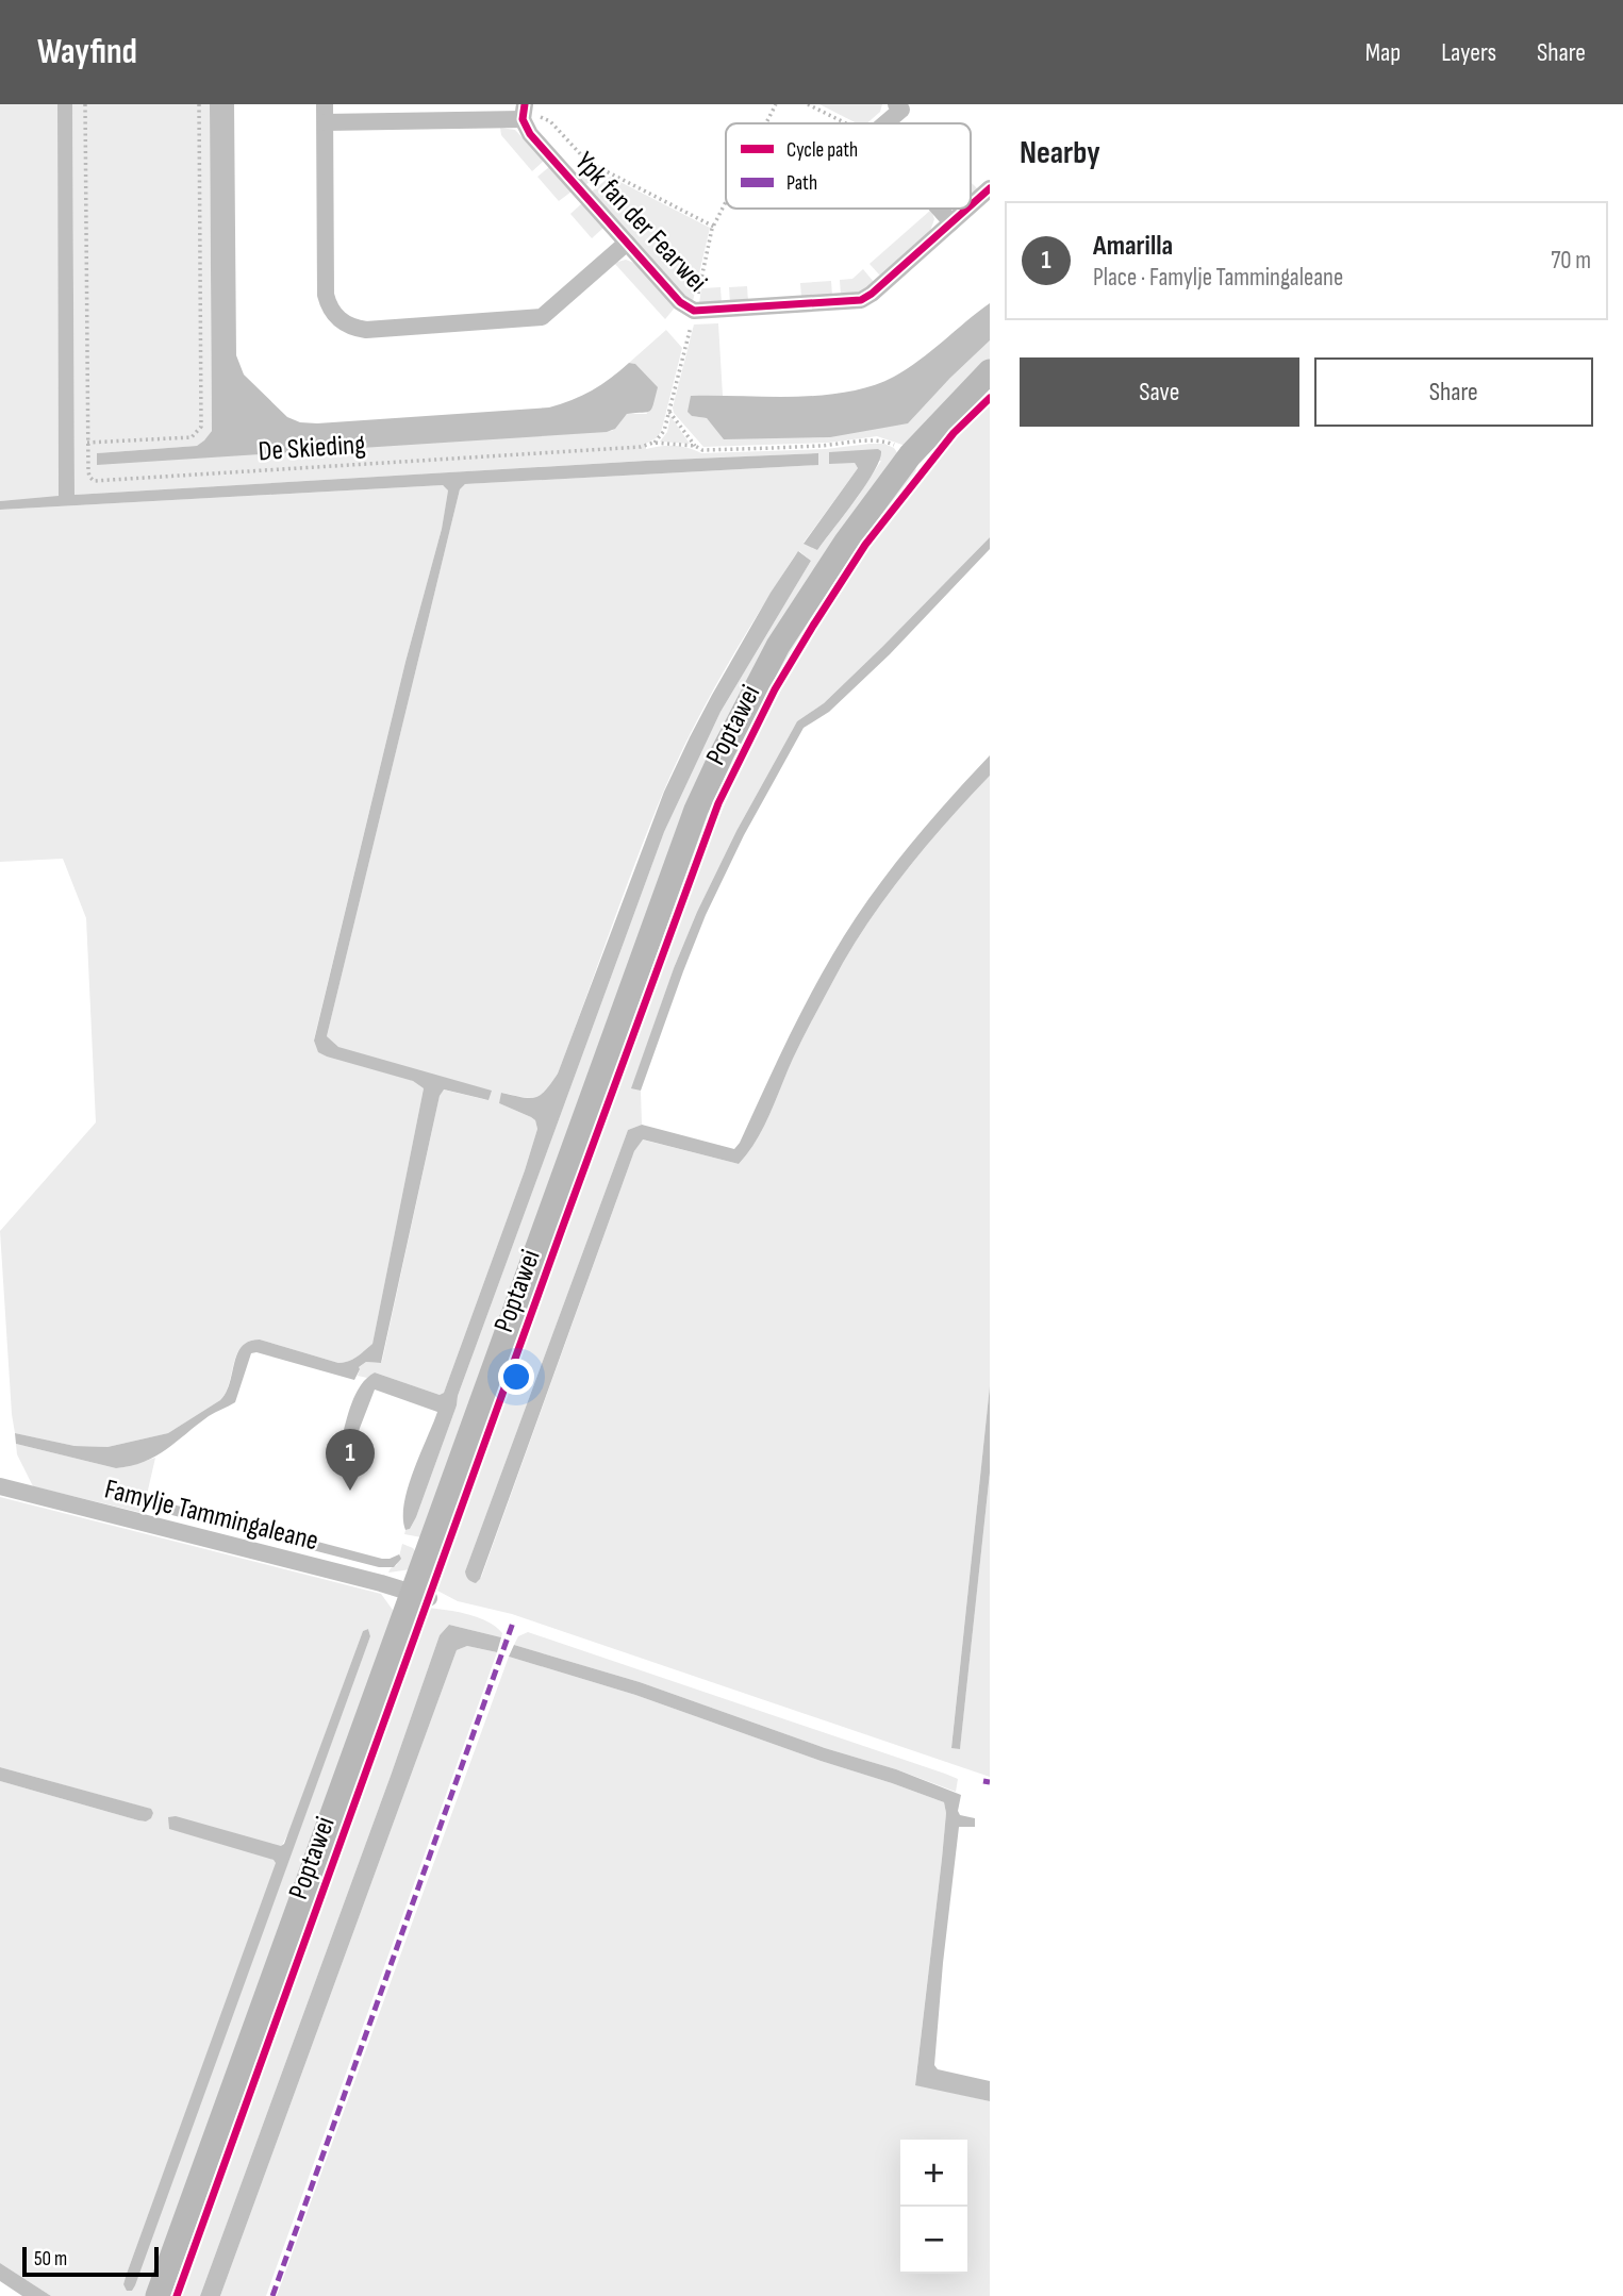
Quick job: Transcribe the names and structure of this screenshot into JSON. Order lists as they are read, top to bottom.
{
  "streets": {
    "main road": ["Poptawei"],
    "street": ["Ypk fan der Fearwei", "Famylje Tammingaleane"],
    "path": ["De Skieding"]
  },
  "crossings": [
    ["Poptawei", "Famylje Tammingaleane"]
  ],
  "legend": ["Cycle path", "Path"],
  "scale_bar": "50 m",
  "page": {
    "header": "Wayfind",
    "nav": ["Map", "Layers", "Share"],
    "heading": "Nearby",
    "list": [
      {
        "mark": "1",
        "name": "Amarilla",
        "note": "Place · Famylje Tammingaleane",
        "value": "70 m"
      }
    ],
    "buttons": ["Save", "Share"],
    "pins": "1",
    "map_buttons": ["+", "−"],
    "scale": "50 m"
  }
}
